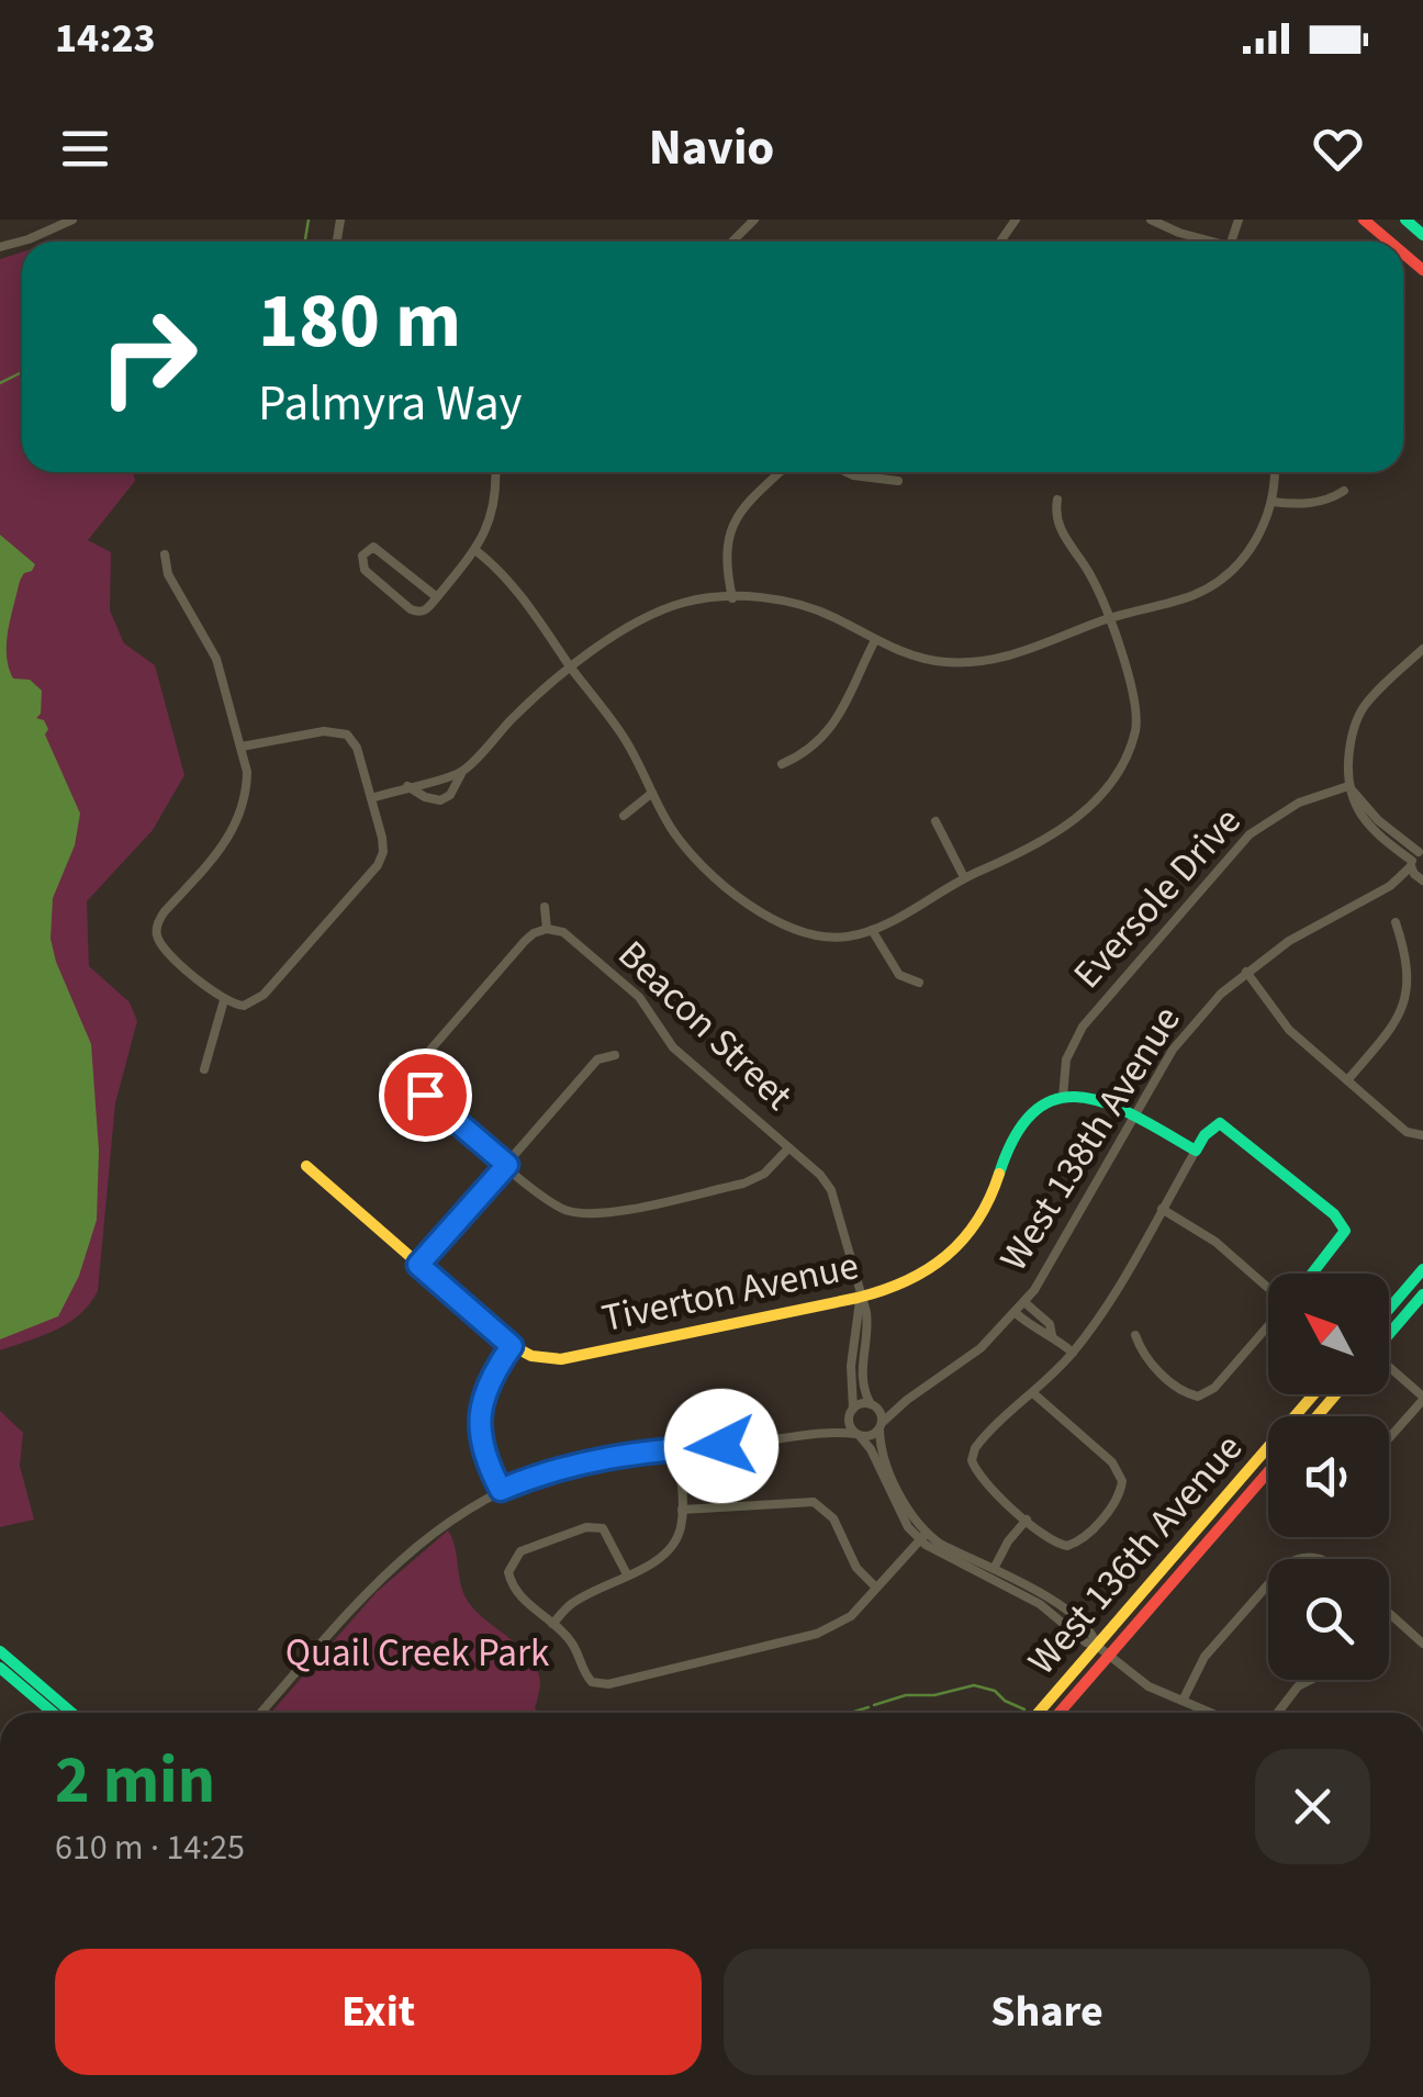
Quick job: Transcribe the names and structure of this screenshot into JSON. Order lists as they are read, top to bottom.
{
  "streets": {
    "main road": ["Tiverton Avenue", "West 136th Avenue"],
    "street": ["Eversole Drive", "Beacon Street", "West 138th Avenue"]
  },
  "crossings": [
    ["Eversole Drive", "Tiverton Avenue"],
    ["Beacon Street", "West 138th Avenue"],
    ["Beacon Street", "Tiverton Avenue"]
  ],
  "parks": ["Quail Creek Park"],
  "north": "top left",
  "page": {
    "status": "14:23",
    "header": "Navio",
    "turn": ["180 m", "Palmyra Way"],
    "heading": ["2 min", "610 m · 14:25"],
    "buttons": ["Exit", "Share"]
  }
}
